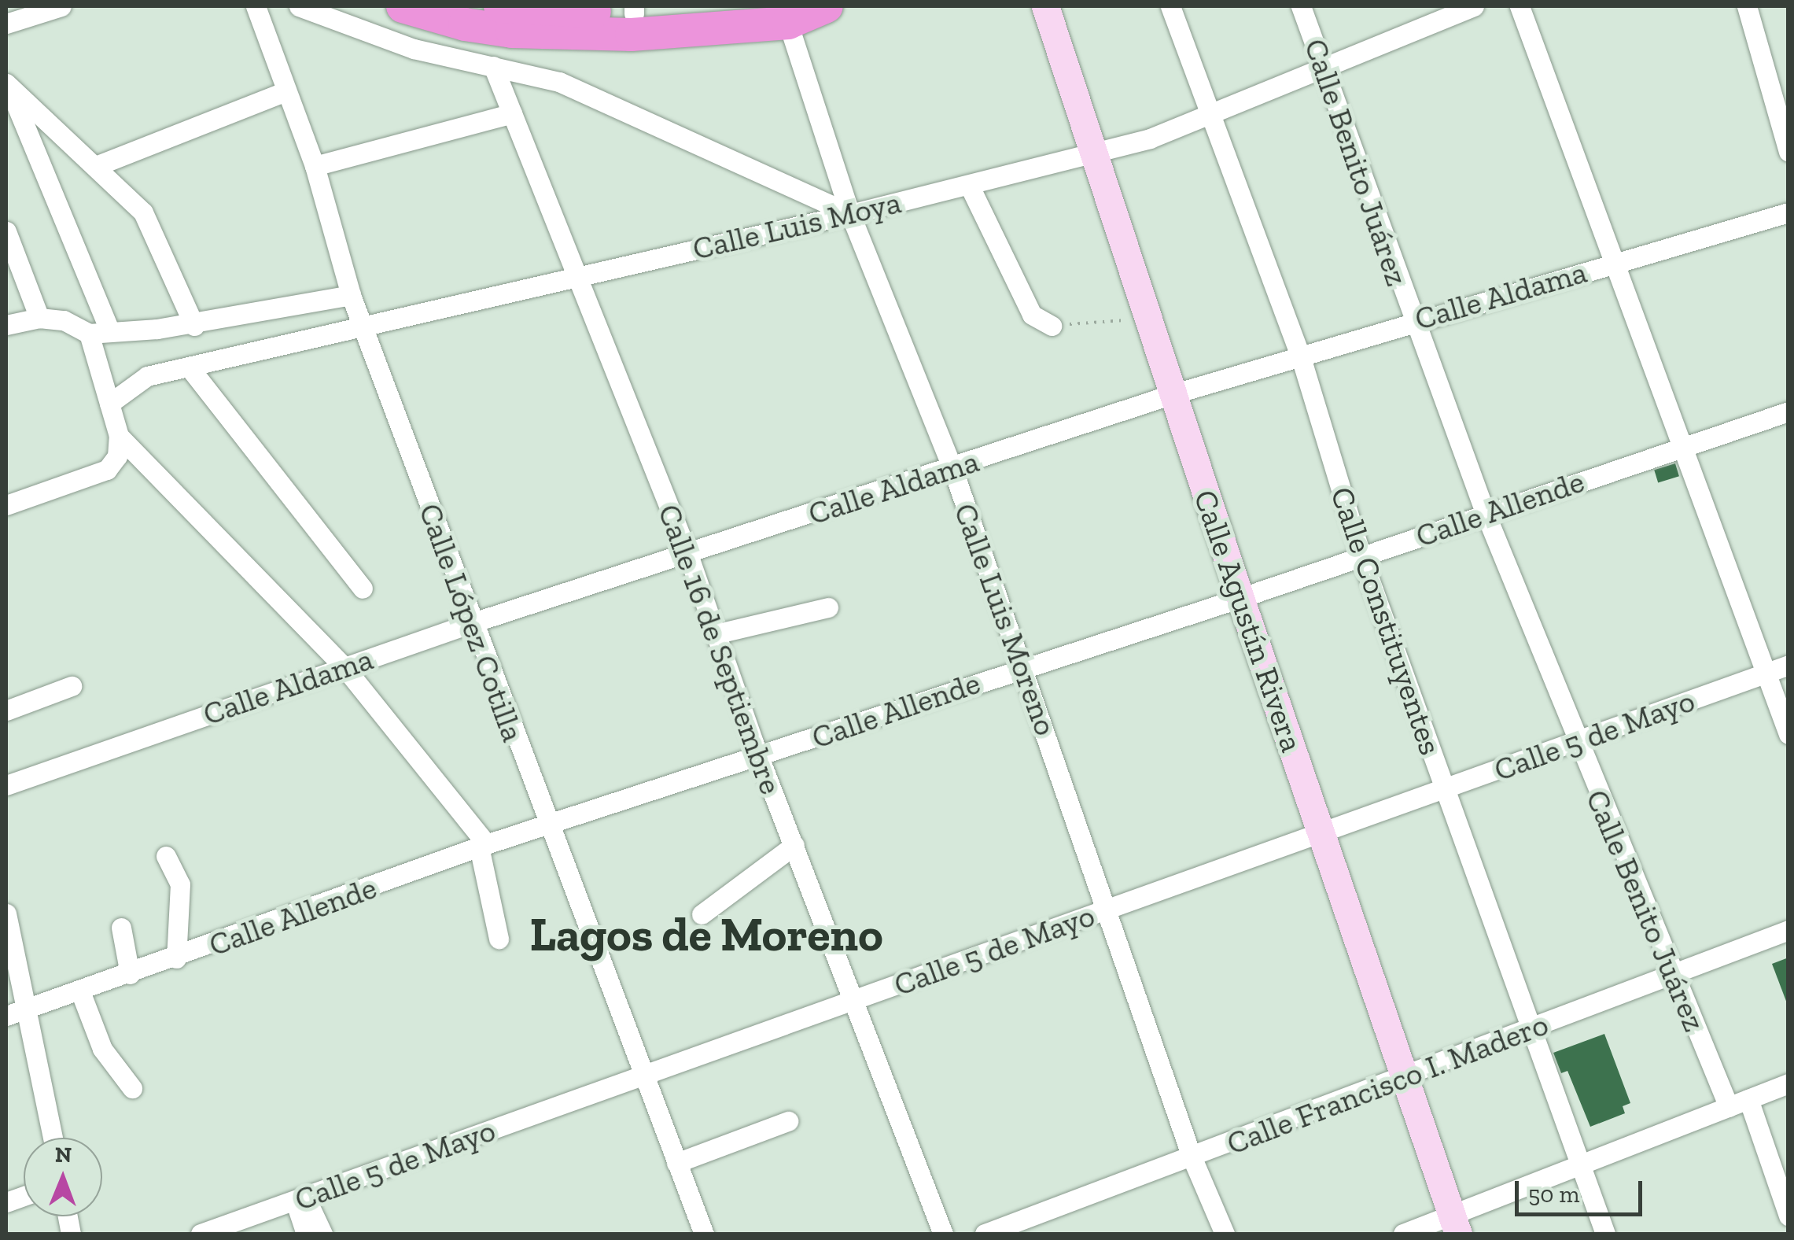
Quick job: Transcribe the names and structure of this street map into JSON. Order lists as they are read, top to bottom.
{
  "streets": {
    "main road": ["Calle Agustín Rivera"],
    "street": [
      "Calle Benito Juárez",
      "Calle Luis Moya",
      "Calle Aldama",
      "Calle Allende",
      "Calle Luis Moreno",
      "Calle Constituyentes",
      "Calle López Cotilla",
      "Calle 16 de Septiembre",
      "Calle 5 de Mayo",
      "Calle Francisco I. Madero"
    ]
  },
  "crossings": [
    ["Calle Benito Juárez", "Calle Luis Moya"],
    ["Calle Benito Juárez", "Calle Aldama"],
    ["Calle Benito Juárez", "Calle Allende"],
    ["Calle Benito Juárez", "Calle 5 de Mayo"],
    ["Calle Benito Juárez", "Calle Francisco I. Madero"],
    ["Calle Luis Moya", "Calle Luis Moreno"],
    ["Calle Luis Moya", "Calle Agustín Rivera"],
    ["Calle Luis Moya", "Calle Constituyentes"],
    ["Calle Luis Moya", "Calle López Cotilla"],
    ["Calle Luis Moya", "Calle 16 de Septiembre"],
    ["Calle Aldama", "Calle Luis Moreno"],
    ["Calle Aldama", "Calle Agustín Rivera"],
    ["Calle Aldama", "Calle Constituyentes"],
    ["Calle Aldama", "Calle López Cotilla"],
    ["Calle Aldama", "Calle 16 de Septiembre"],
    ["Calle Allende", "Calle Luis Moreno"],
    ["Calle Allende", "Calle Agustín Rivera"],
    ["Calle Allende", "Calle Constituyentes"],
    ["Calle Allende", "Calle López Cotilla"],
    ["Calle Allende", "Calle 16 de Septiembre"],
    ["Calle Luis Moreno", "Calle 5 de Mayo"],
    ["Calle Luis Moreno", "Calle Francisco I. Madero"],
    ["Calle Agustín Rivera", "Calle 5 de Mayo"],
    ["Calle Agustín Rivera", "Calle Francisco I. Madero"],
    ["Calle Constituyentes", "Calle 5 de Mayo"],
    ["Calle Constituyentes", "Calle Francisco I. Madero"],
    ["Calle López Cotilla", "Calle 5 de Mayo"],
    ["Calle 16 de Septiembre", "Calle 5 de Mayo"]
  ],
  "districts": ["Lagos de Moreno"],
  "scale_bar": "50 m",
  "north": "top"
}
